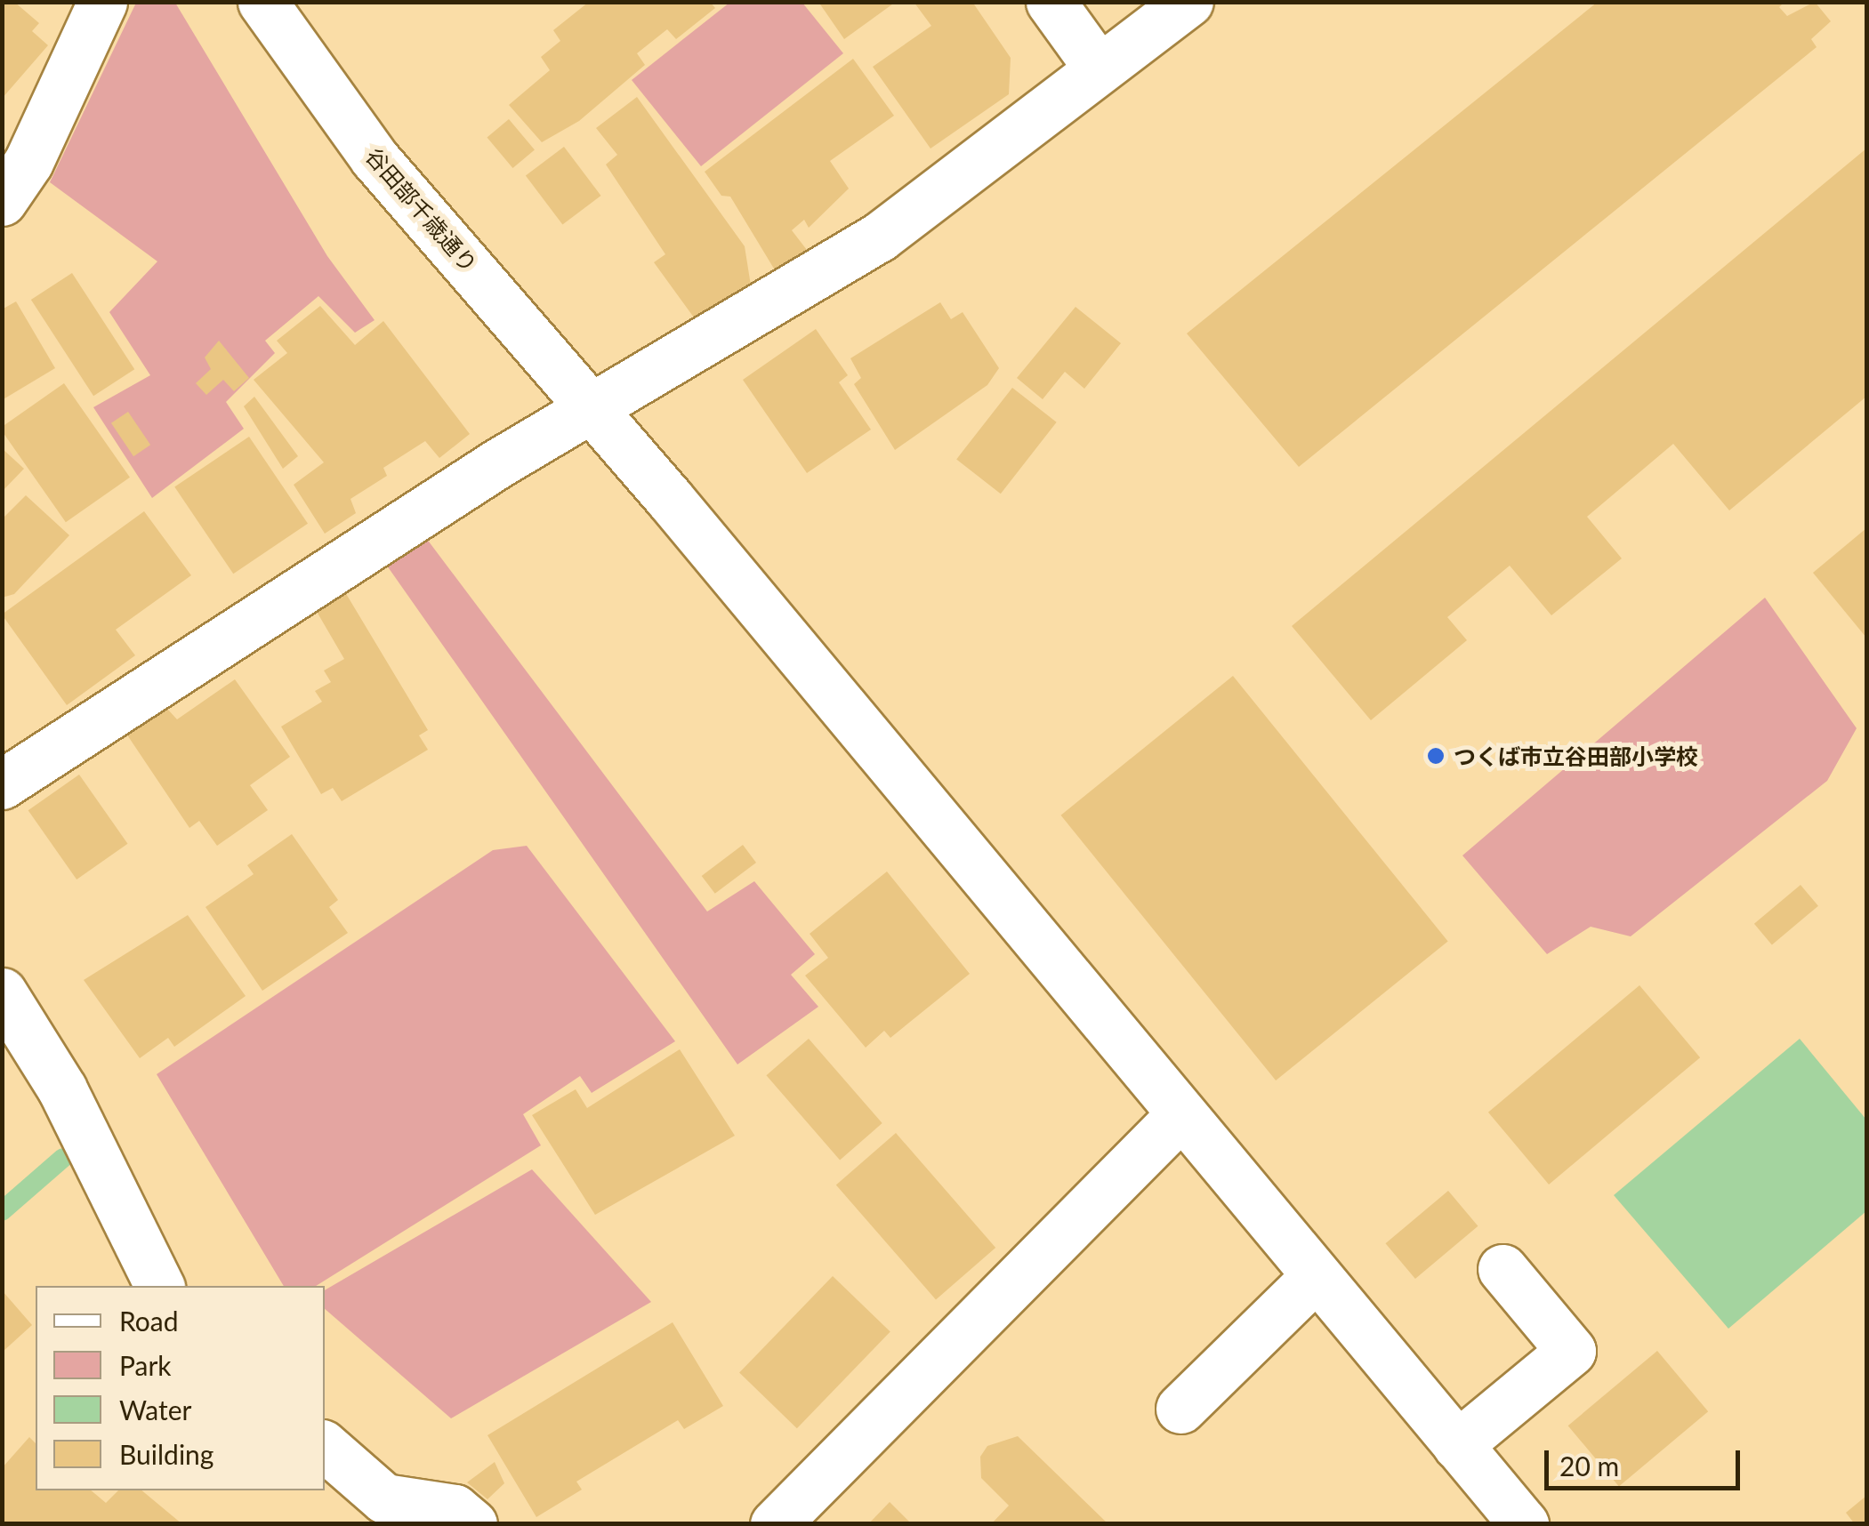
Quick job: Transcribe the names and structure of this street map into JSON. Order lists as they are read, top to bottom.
{
  "streets": {
    "street": ["谷田部千歳通り"]
  },
  "places": ["つくば市立谷田部小学校"],
  "legend": [
    "Road",
    "Park",
    "Water",
    "Building"
  ],
  "scale_bar": "20 m"
}
